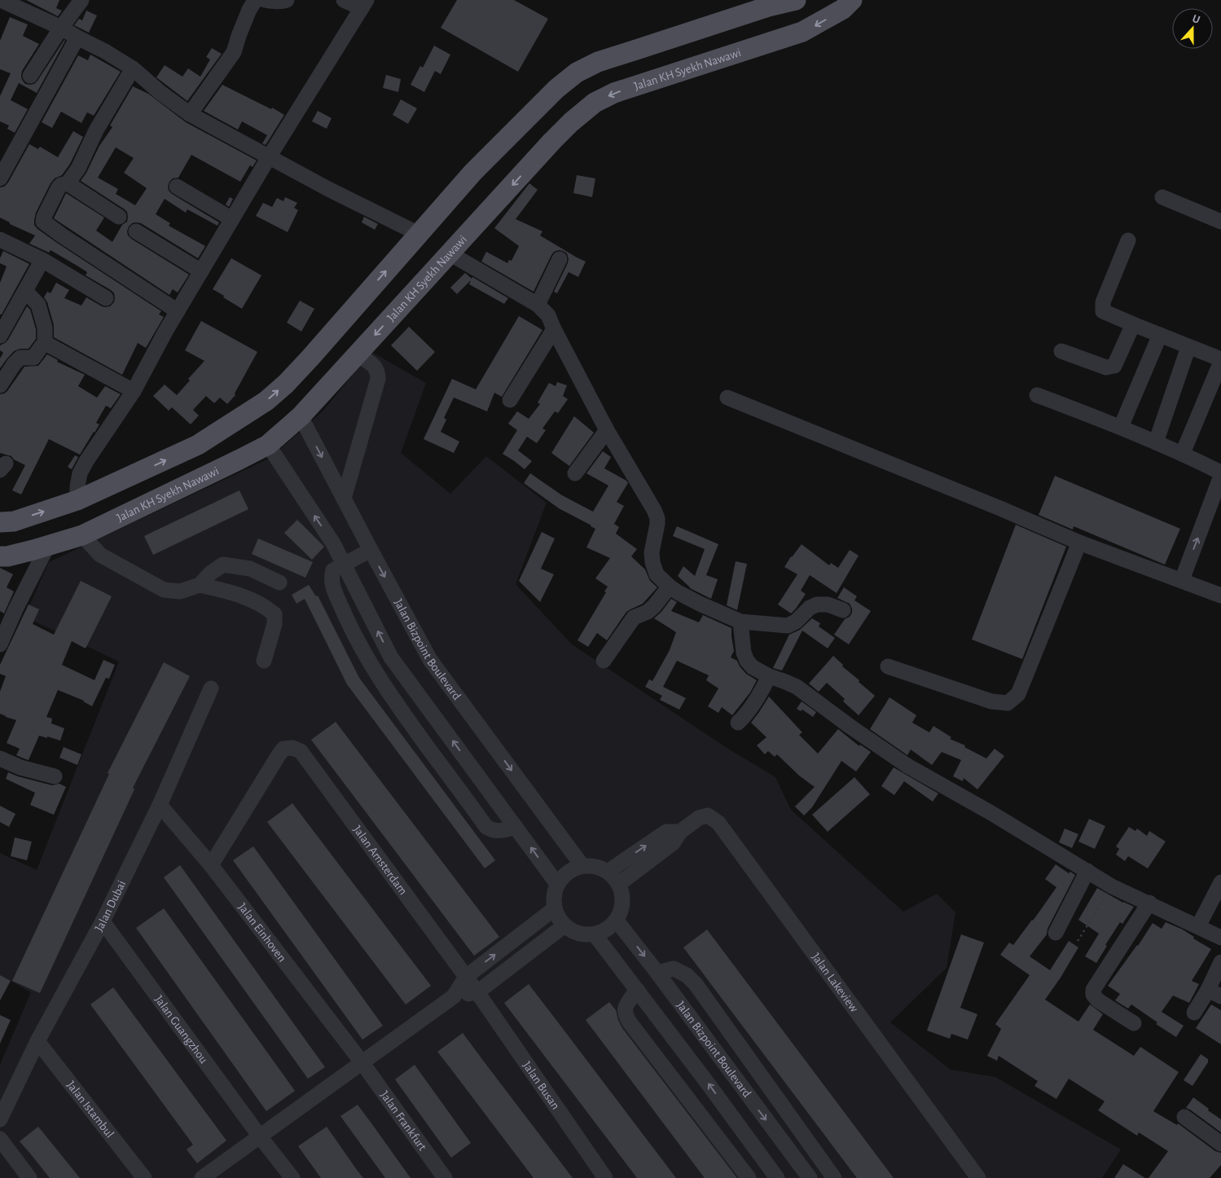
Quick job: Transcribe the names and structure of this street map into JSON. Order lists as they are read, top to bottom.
{
  "streets": {
    "main road": ["Jalan KH Syekh Nawawi"],
    "street": [
      "Jalan Bizpoint Boulevard",
      "Jalan Amsterdam",
      "Jalan Dubai",
      "Jalan Einhoven",
      "Jalan Lakeview",
      "Jalan Guangzhou",
      "Jalan Busan",
      "Jalan Istambul",
      "Jalan Frankfurt"
    ]
  },
  "crossings": [
    ["Jalan KH Syekh Nawawi", "Jalan Bizpoint Boulevard"],
    ["Jalan Amsterdam", "Jalan Einhoven"],
    ["Jalan Amsterdam", "Jalan Busan"],
    ["Jalan Dubai", "Jalan Einhoven"],
    ["Jalan Dubai", "Jalan Guangzhou"],
    ["Jalan Dubai", "Jalan Istambul"],
    ["Jalan Einhoven", "Jalan Frankfurt"]
  ],
  "north": "top"
}
